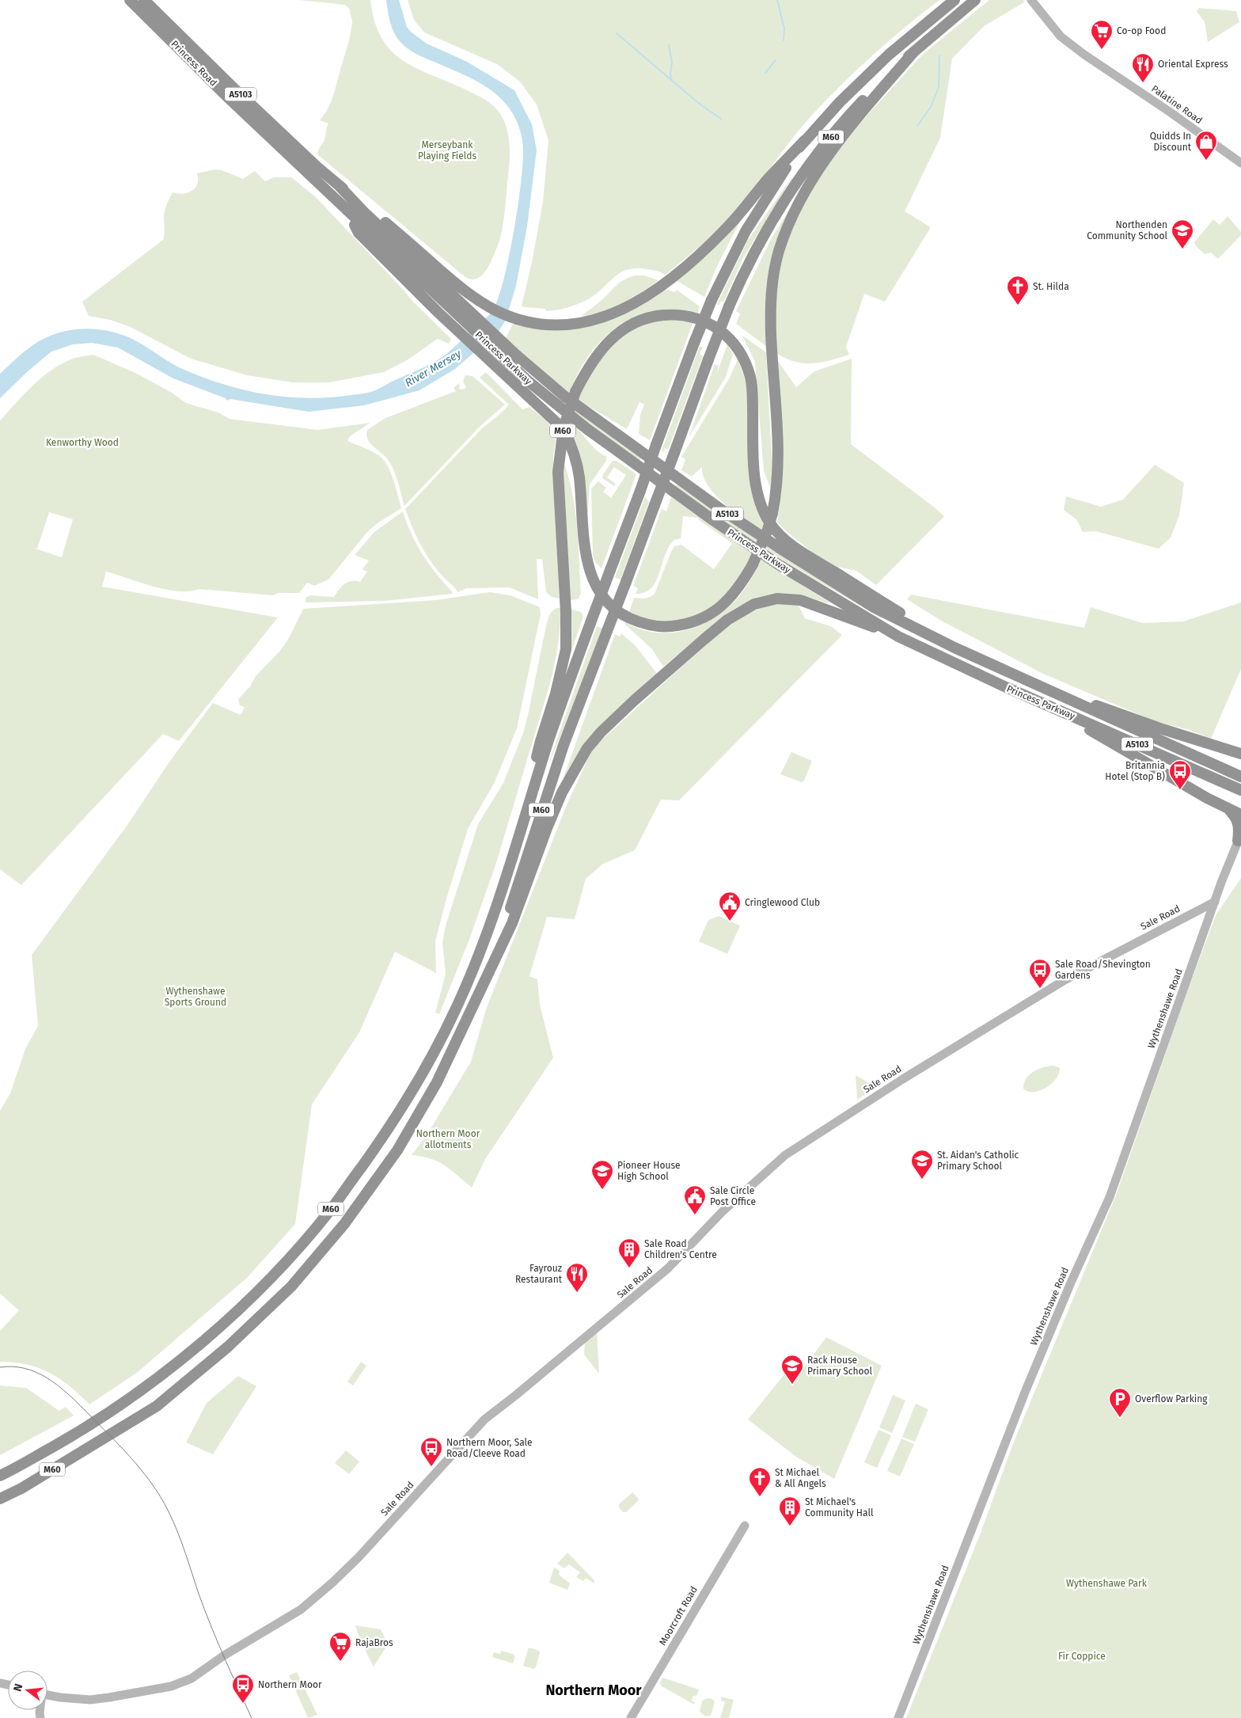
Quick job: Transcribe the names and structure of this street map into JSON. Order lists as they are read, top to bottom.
{
  "streets": {
    "highway": [
      "Princess Road",
      "A5103",
      "M60",
      "Princess Parkway"
    ],
    "main road": [
      "Palatine Road",
      "Sale Road",
      "Wythenshawe Road",
      "Moorcroft Road"
    ]
  },
  "crossings": [
    ["Princess Road", "M60"],
    ["Princess Road", "Princess Parkway"],
    ["M60", "Princess Parkway"],
    ["Sale Road", "Wythenshawe Road"]
  ],
  "districts": ["Northern Moor"],
  "water": ["River Mersey"],
  "parks": [
    "Merseybank Playing Fields",
    "Kenworthy Wood",
    "Wythenshawe Sports Ground",
    "Northern Moor allotments",
    "Wythenshawe Park",
    "Fir Coppice"
  ],
  "places": {
    "supermarket": ["Co-op Food", "RajaBros"],
    "restaurant": ["Oriental Express", "Fayrouz Restaurant"],
    "shop": ["Quidds In Discount"],
    "school or university": [
      "Northenden Community School",
      "St. Aidan's Catholic Primary School",
      "Pioneer House High School",
      "Rack House Primary School"
    ],
    "church": ["St. Hilda", "St Michael & All Angels"],
    "bus stop": [
      "Britannia Hotel (Stop B)",
      "Sale Road/Shevington Gardens",
      "Northern Moor, Sale Road/Cleeve Road",
      "Northern Moor"
    ],
    "public building": ["Cringlewood Club", "Sale Circle Post Office"],
    "building": ["Sale Road Children's Centre", "St Michael's Community Hall"],
    "parking": ["Overflow Parking"]
  },
  "north": "left"
}
